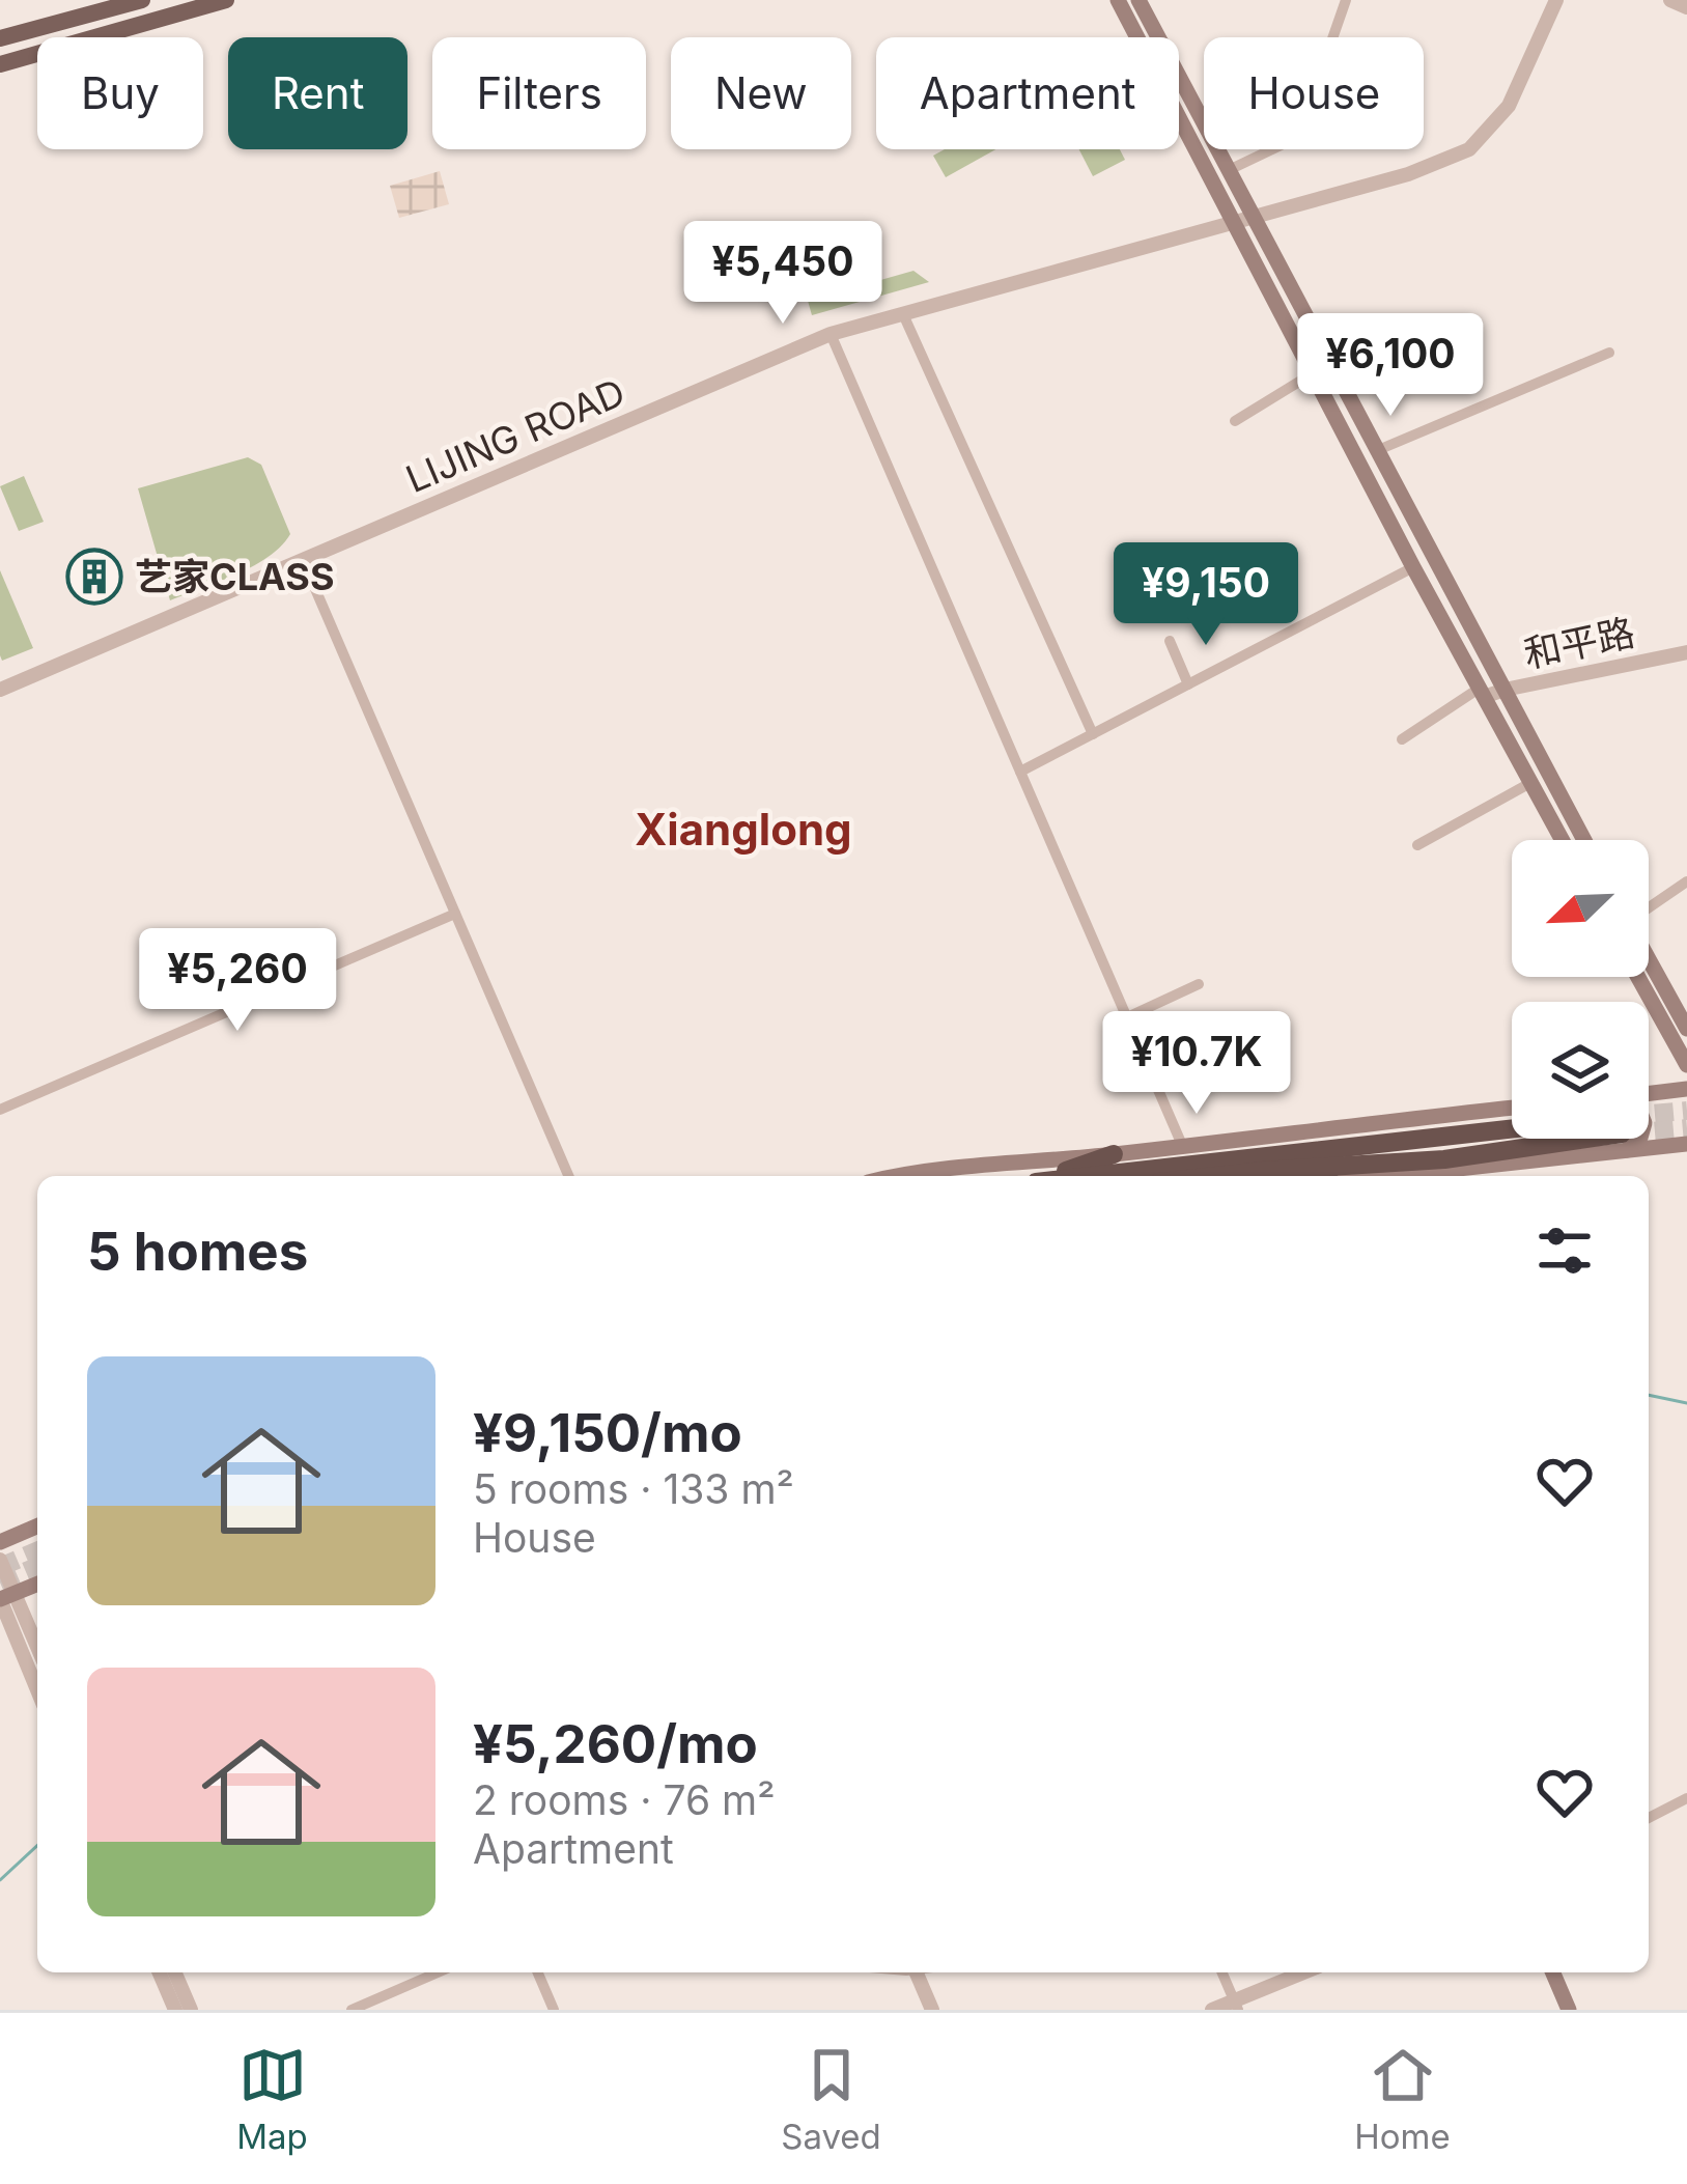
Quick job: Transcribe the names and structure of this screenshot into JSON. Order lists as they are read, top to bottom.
{
  "streets": {
    "street": ["LIJING ROAD", "和平路"]
  },
  "districts": ["Xianglong"],
  "places": {
    "building": ["艺家CLASS"]
  },
  "north": "bottom left",
  "page": {
    "chip": [
      "Buy",
      "Rent",
      "Filters",
      "New",
      "Apartment",
      "House"
    ],
    "price": [
      "¥5,450",
      "¥6,100",
      "¥9,150",
      "¥5,260",
      "¥10.7K"
    ],
    "heading": "5 homes",
    "list": [
      {
        "name": "¥9,150/mo",
        "note": "5 rooms · 133 m² · House"
      },
      {
        "name": "¥5,260/mo",
        "note": "2 rooms · 76 m² · Apartment"
      }
    ],
    "tabs": ["Map", "Saved", "Home"]
  }
}
